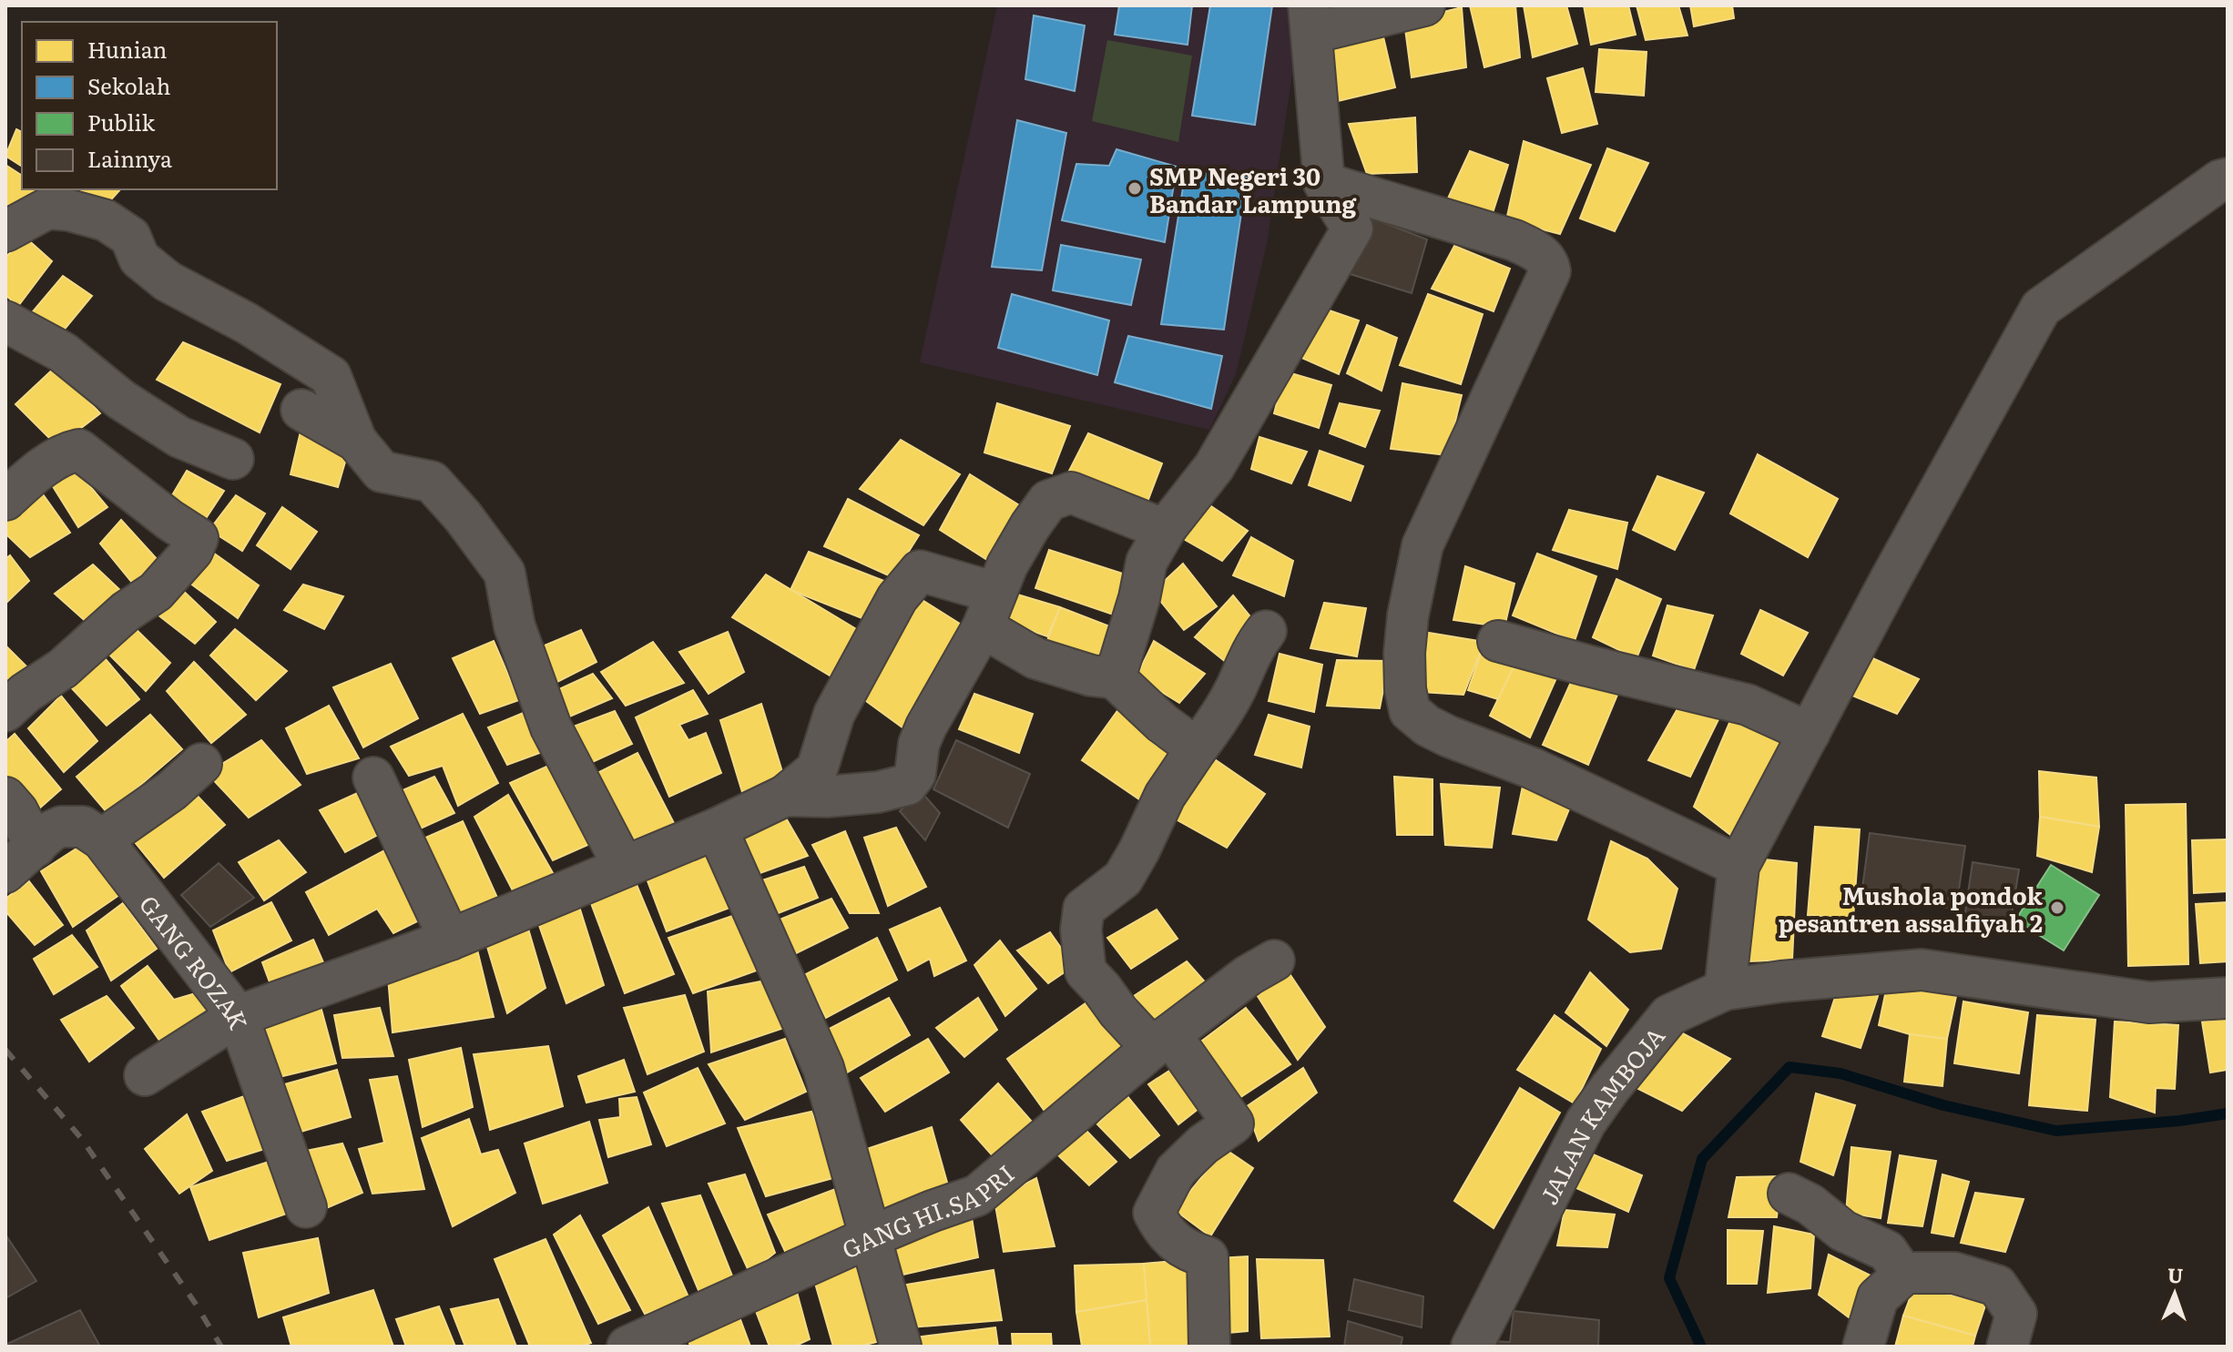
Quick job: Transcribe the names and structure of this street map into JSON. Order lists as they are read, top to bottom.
{
  "streets": {
    "street": ["GANG ROZAK", "JALAN KAMBOJA", "GANG HI.SAPRI"]
  },
  "places": ["SMP Negeri 30 Bandar Lampung", "Mushola pondok pesantren assalfiyah 2"],
  "legend": [
    "Hunian",
    "Sekolah",
    "Publik",
    "Lainnya"
  ],
  "north": "top"
}
